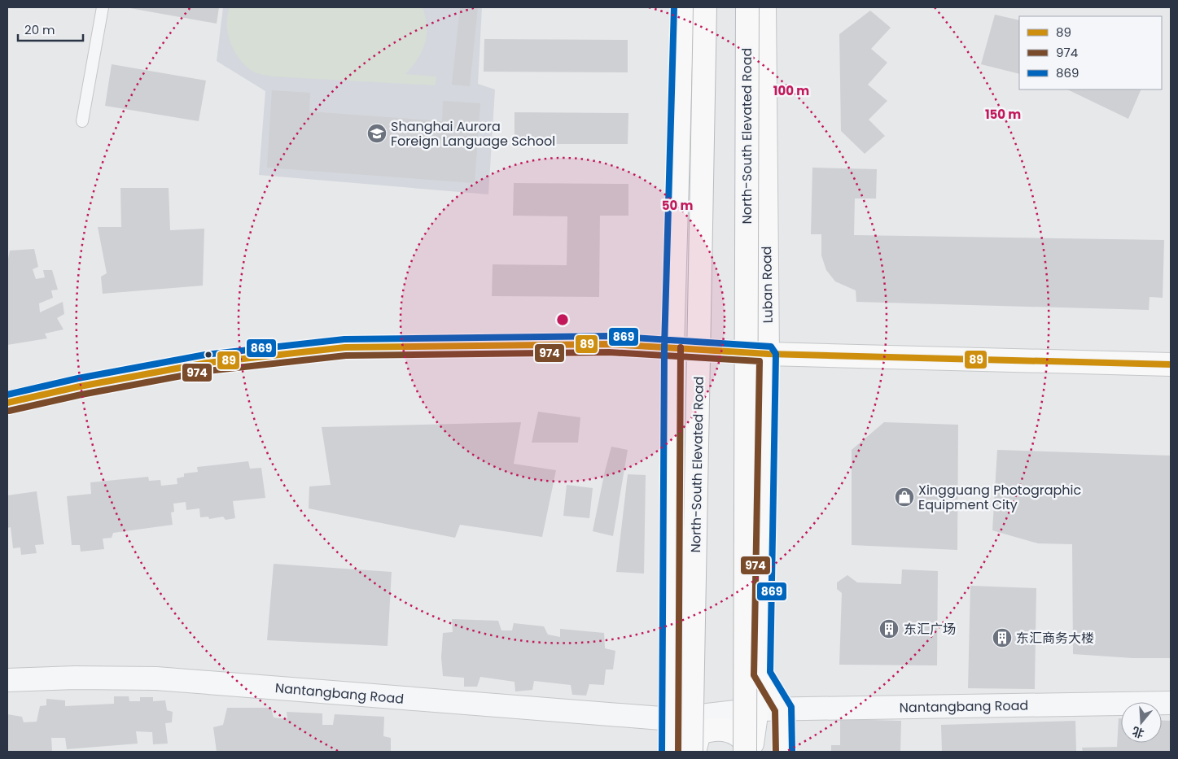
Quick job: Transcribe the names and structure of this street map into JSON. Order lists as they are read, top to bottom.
{
  "streets": {
    "main road": ["North-South Elevated Road", "Luban Road"],
    "street": ["Nantangbang Road"]
  },
  "crossings": [
    ["Luban Road", "Nantangbang Road"]
  ],
  "places": {
    "school or university": ["Shanghai Aurora Foreign Language School"],
    "shop": ["Xingguang Photographic Equipment City"],
    "building": ["东汇广场", "东汇商务大楼"]
  },
  "lines": ["transit line 869", "transit line 89", "transit line 974"],
  "legend": ["89", "974", "869"],
  "scale_bar": "20 m",
  "north": "bottom",
  "rings": ["100 m", "150 m", "50 m"]
}
